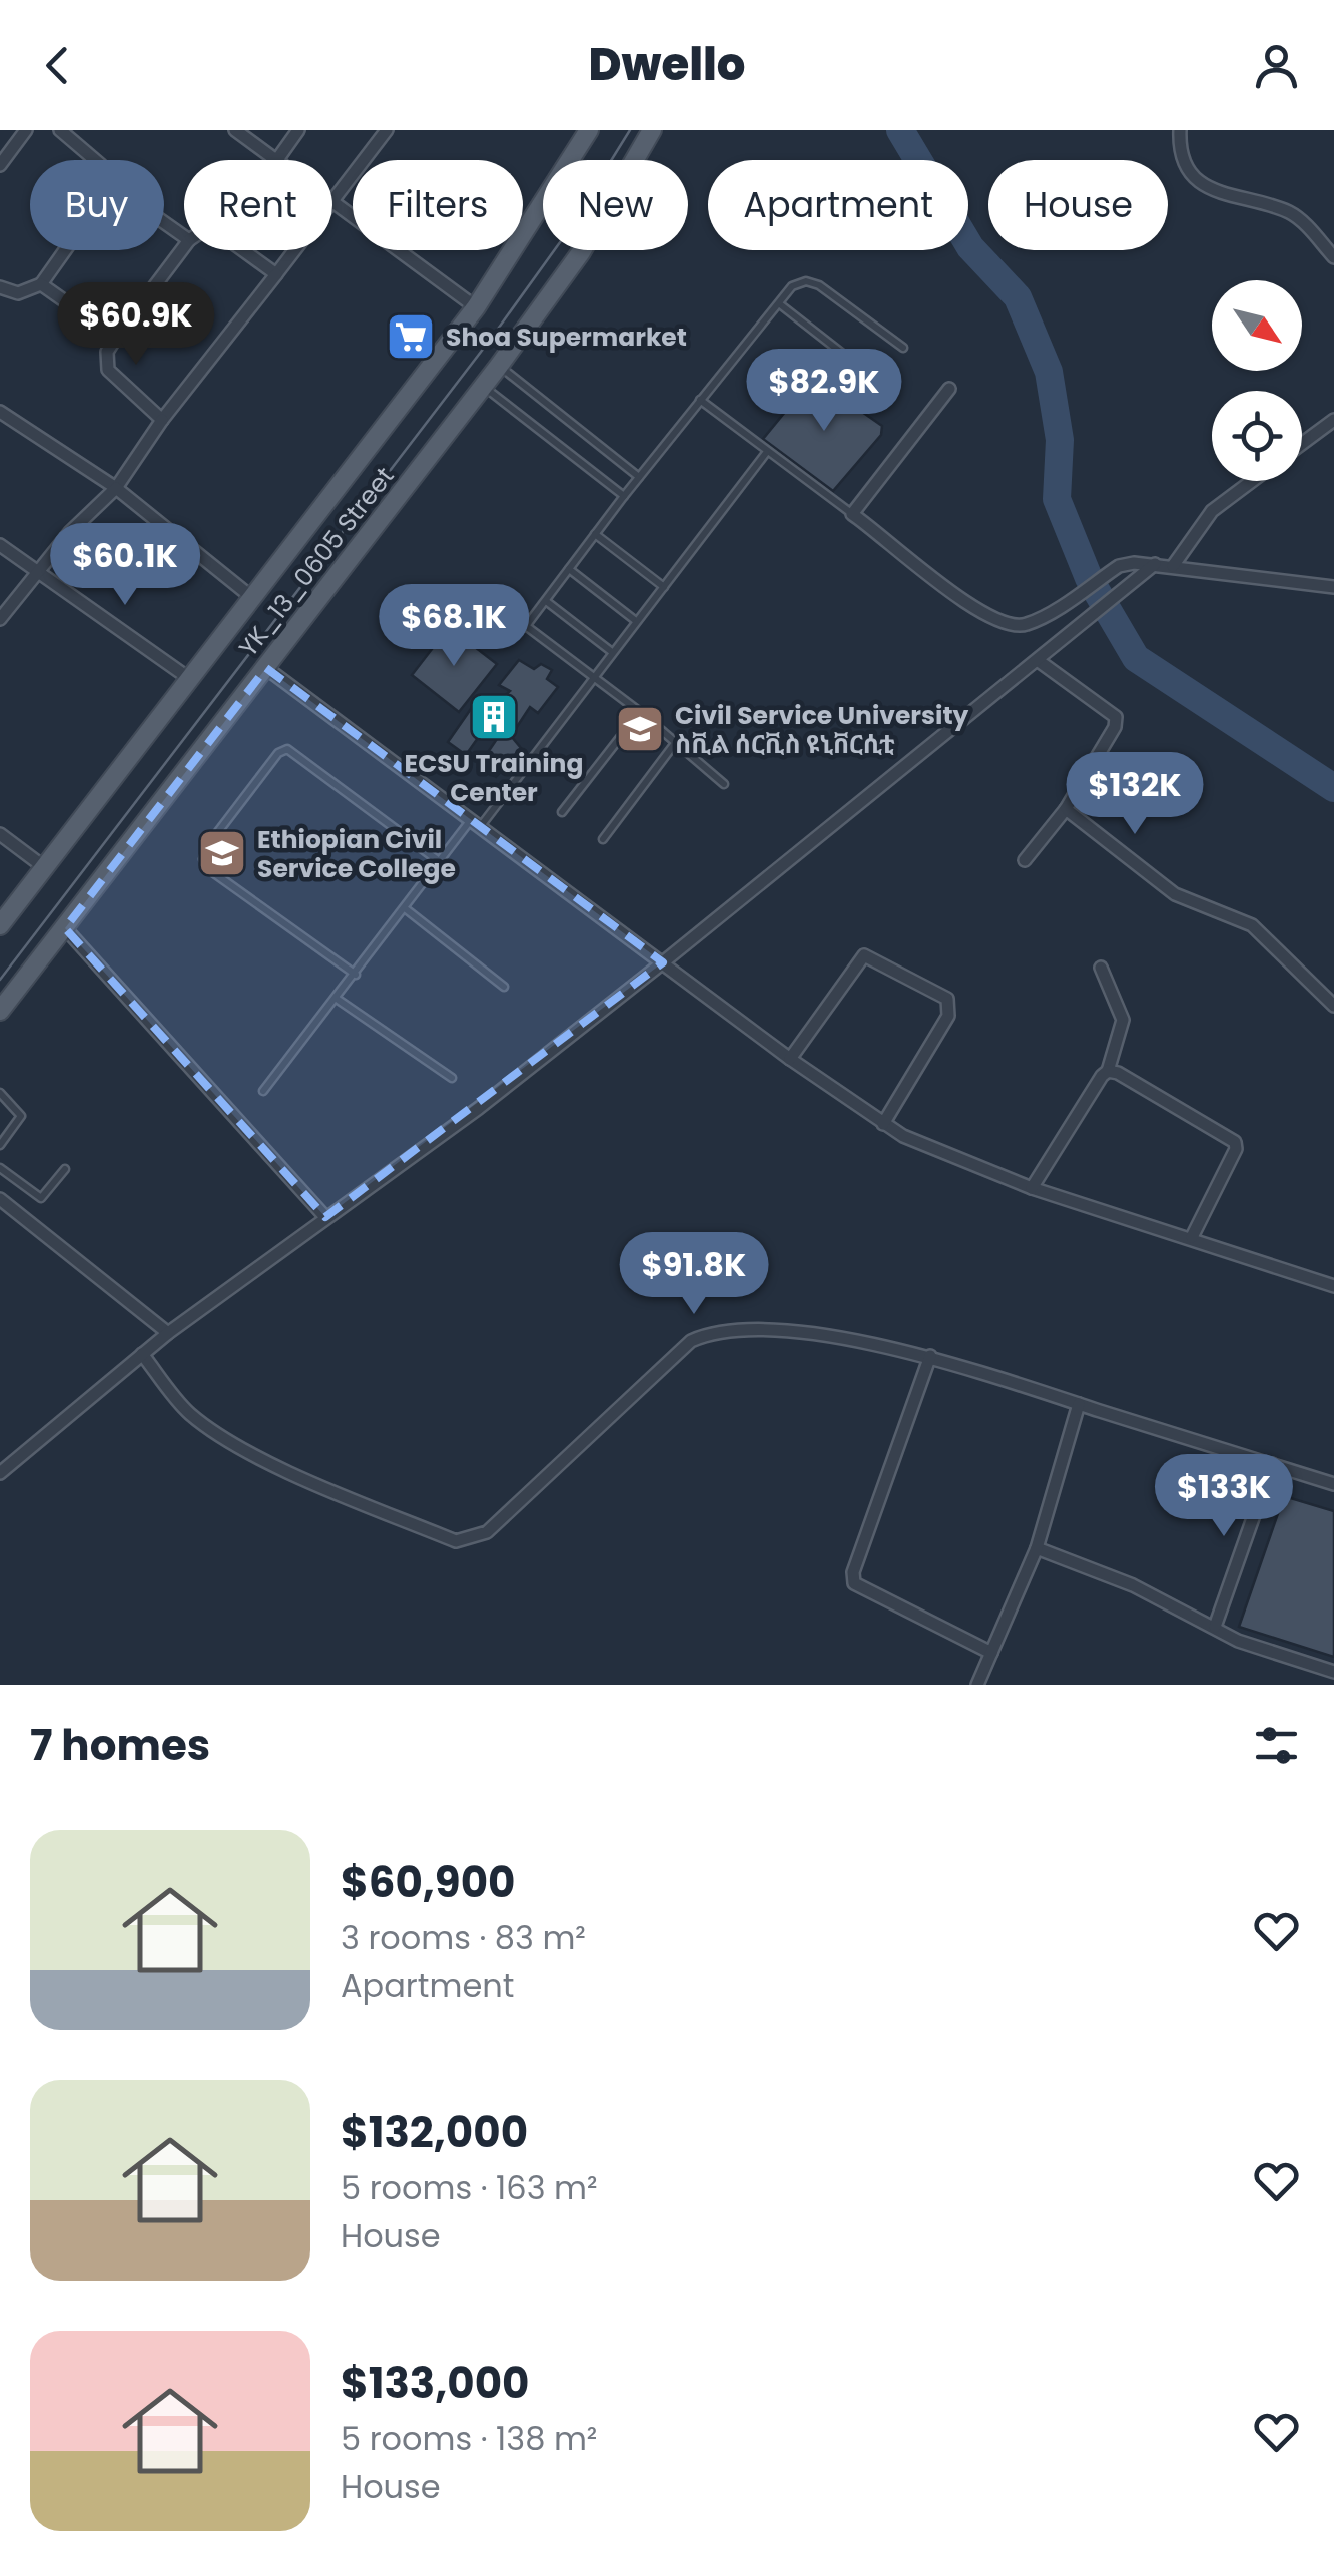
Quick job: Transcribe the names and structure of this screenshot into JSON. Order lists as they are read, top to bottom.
{
  "streets": {
    "main road": ["YK_13_0605 Street"]
  },
  "places": {
    "supermarket": ["Shoa Supermarket"],
    "building": ["ECSU Training Center"],
    "school or university": ["Civil Service University ስቪል ሰርቪስ ዩኒቨርሲቲ", "Ethiopian Civil Service College"]
  },
  "north": "bottom right",
  "page": {
    "header": "Dwello",
    "chip": [
      "Buy",
      "Rent",
      "Filters",
      "New",
      "Apartment",
      "House"
    ],
    "price": [
      "$60.9K",
      "$82.9K",
      "$60.1K",
      "$68.1K",
      "$132K",
      "$91.8K",
      "$133K"
    ],
    "heading": "7 homes",
    "list": [
      {
        "name": "$60,900",
        "note": "3 rooms · 83 m² · Apartment"
      },
      {
        "name": "$132,000",
        "note": "5 rooms · 163 m² · House"
      },
      {
        "name": "$133,000",
        "note": "5 rooms · 138 m² · House"
      }
    ]
  }
}
